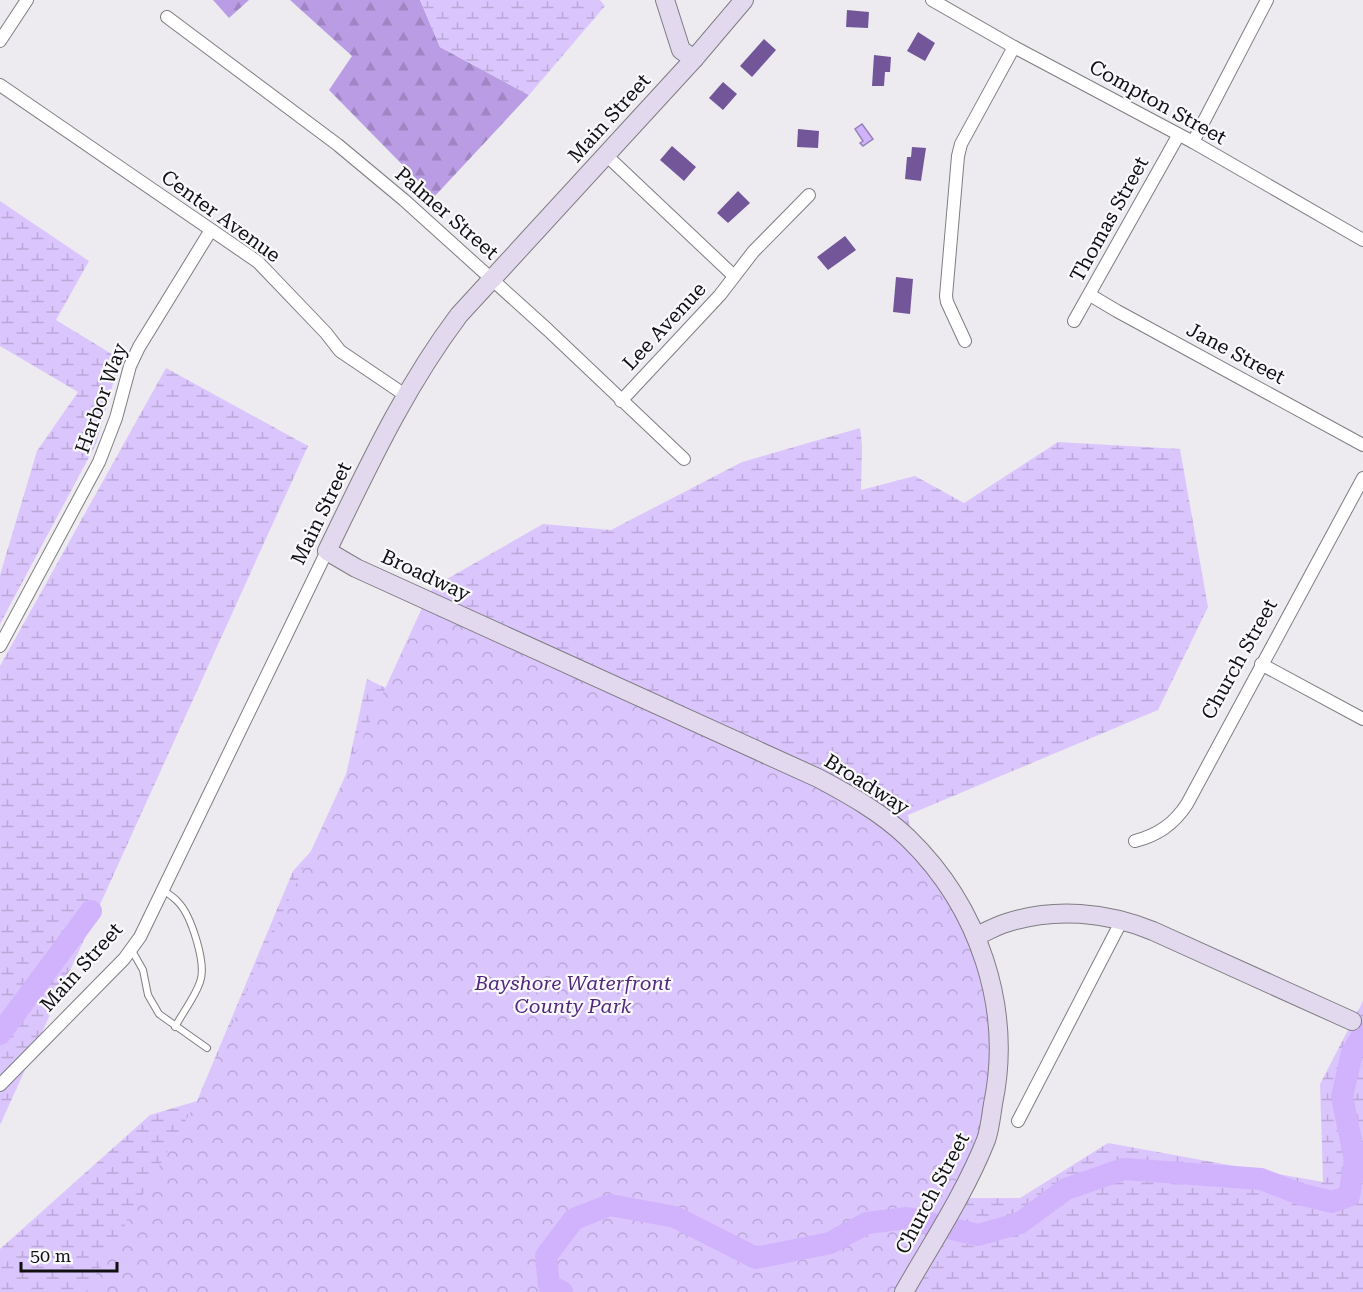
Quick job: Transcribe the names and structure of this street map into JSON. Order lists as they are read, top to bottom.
{
  "streets": {
    "street": [
      "Compton Street",
      "Main Street",
      "Palmer Street",
      "Center Avenue",
      "Thomas Street",
      "Lee Avenue",
      "Jane Street",
      "Harbor Way",
      "Broadway",
      "Church Street"
    ]
  },
  "crossings": [
    ["Compton Street", "Thomas Street"],
    ["Main Street", "Palmer Street"],
    ["Main Street", "Center Avenue"],
    ["Main Street", "Broadway"],
    ["Palmer Street", "Lee Avenue"],
    ["Center Avenue", "Harbor Way"],
    ["Thomas Street", "Jane Street"],
    ["Broadway", "Church Street"]
  ],
  "parks": ["Bayshore Waterfront County Park"],
  "scale_bar": "50 m"
}
